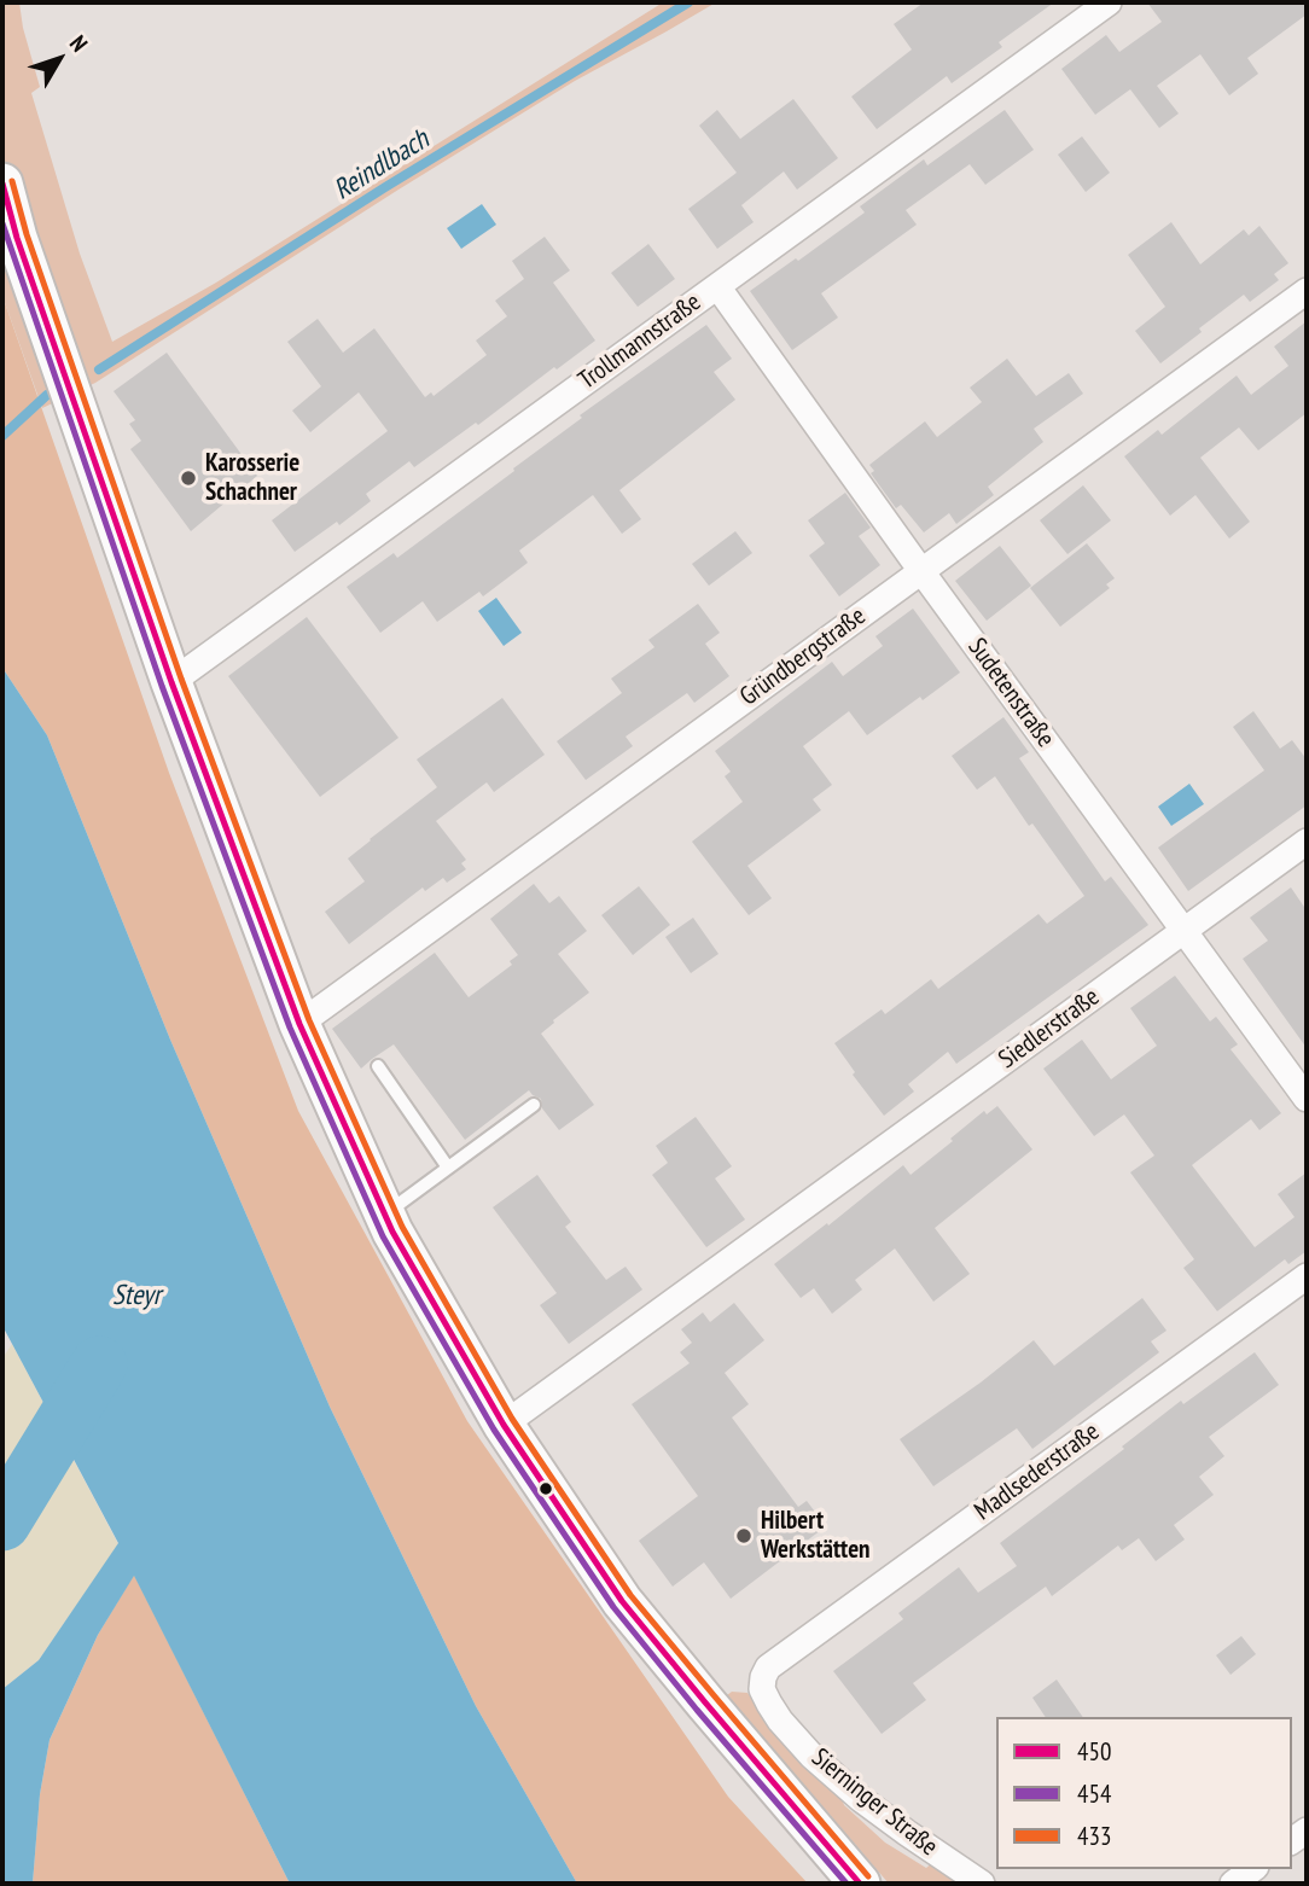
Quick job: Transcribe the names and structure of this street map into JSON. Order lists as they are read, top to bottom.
{
  "streets": {
    "main road": ["Sierninger Straße"],
    "street": [
      "Trollmannstraße",
      "Gründbergstraße",
      "Sudetenstraße",
      "Siedlerstraße",
      "Madlsederstraße"
    ]
  },
  "crossings": [
    ["Trollmannstraße", "Sudetenstraße"],
    ["Trollmannstraße", "Sierninger Straße"],
    ["Gründbergstraße", "Sudetenstraße"],
    ["Gründbergstraße", "Sierninger Straße"],
    ["Sudetenstraße", "Siedlerstraße"],
    ["Siedlerstraße", "Sierninger Straße"],
    ["Madlsederstraße", "Sierninger Straße"]
  ],
  "water": ["Reindlbach", "Steyr"],
  "places": ["Karosserie Schachner", "Hilbert Werkstätten"],
  "lines": ["transit line 433", "transit line 450", "transit line 454"],
  "legend": ["450", "454", "433"],
  "north": "top right"
}
